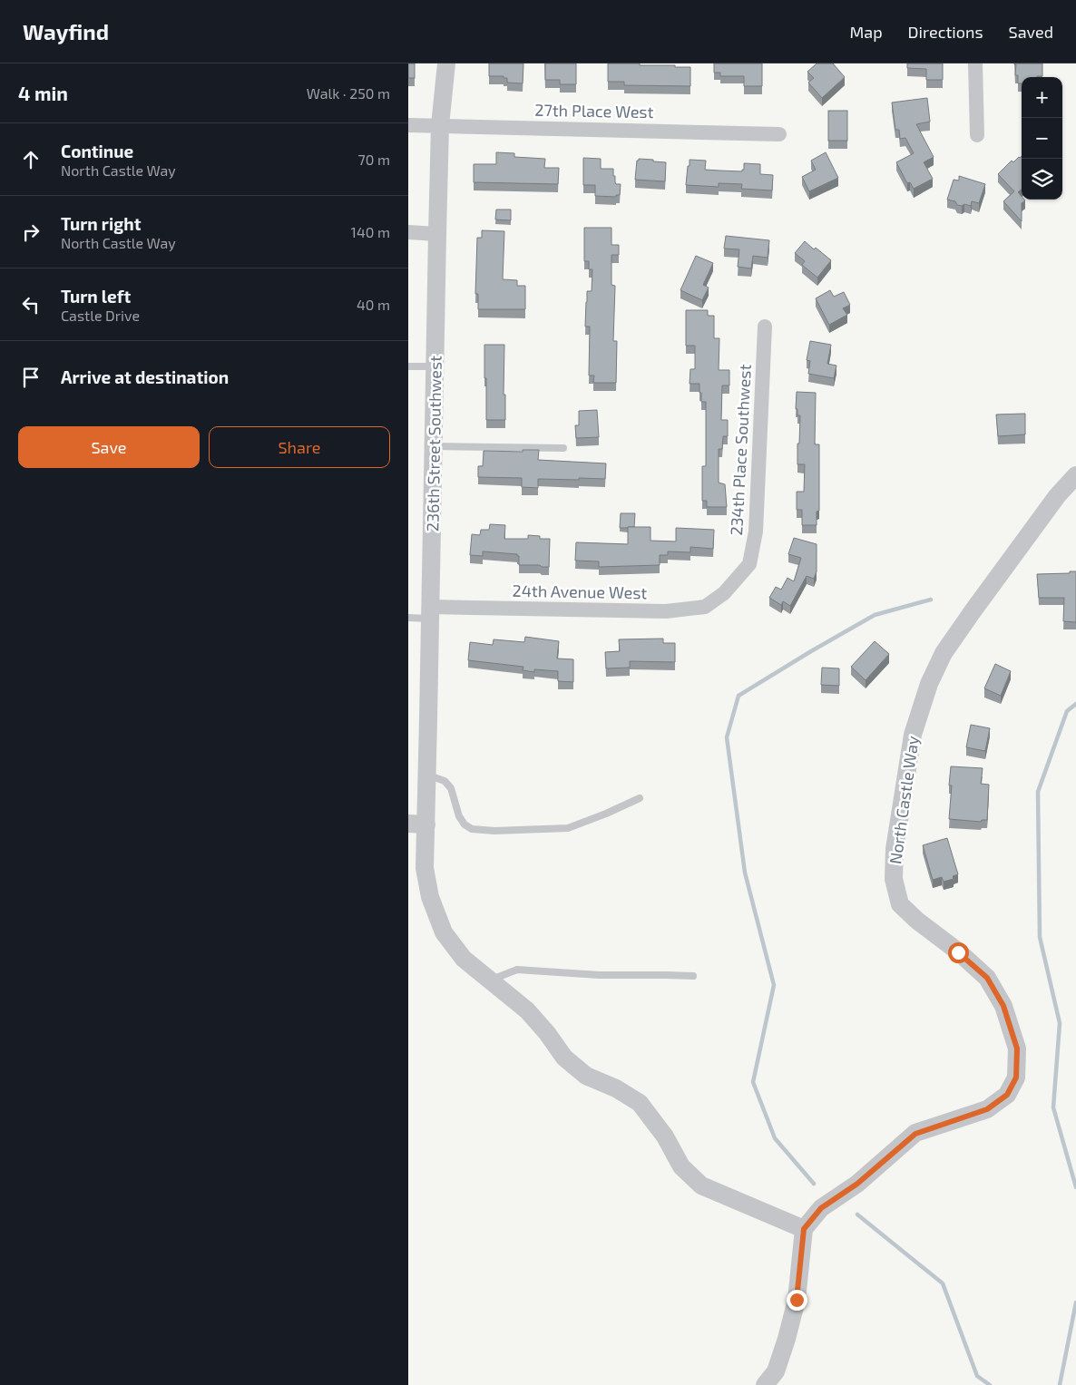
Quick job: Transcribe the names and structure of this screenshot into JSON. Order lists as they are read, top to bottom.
{
  "streets": {
    "street": [
      "27th Place West",
      "236th Street Southwest",
      "234th Place Southwest",
      "24th Avenue West",
      "North Castle Way"
    ]
  },
  "crossings": [
    ["27th Place West", "236th Street Southwest"],
    ["236th Street Southwest", "24th Avenue West"],
    ["236th Street Southwest", "North Castle Way"],
    ["234th Place Southwest", "24th Avenue West"]
  ],
  "page": {
    "header": "Wayfind",
    "nav": ["Map", "Directions", "Saved"],
    "heading": ["4 min", "Walk · 250 m"],
    "map_buttons": ["+", "−"],
    "list": [
      ["Continue", "North Castle Way", "70 m"],
      ["Turn right", "North Castle Way", "140 m"],
      ["Turn left", "Castle Drive", "40 m"],
      "Arrive at destination"
    ],
    "buttons": ["Save", "Share"]
  }
}
